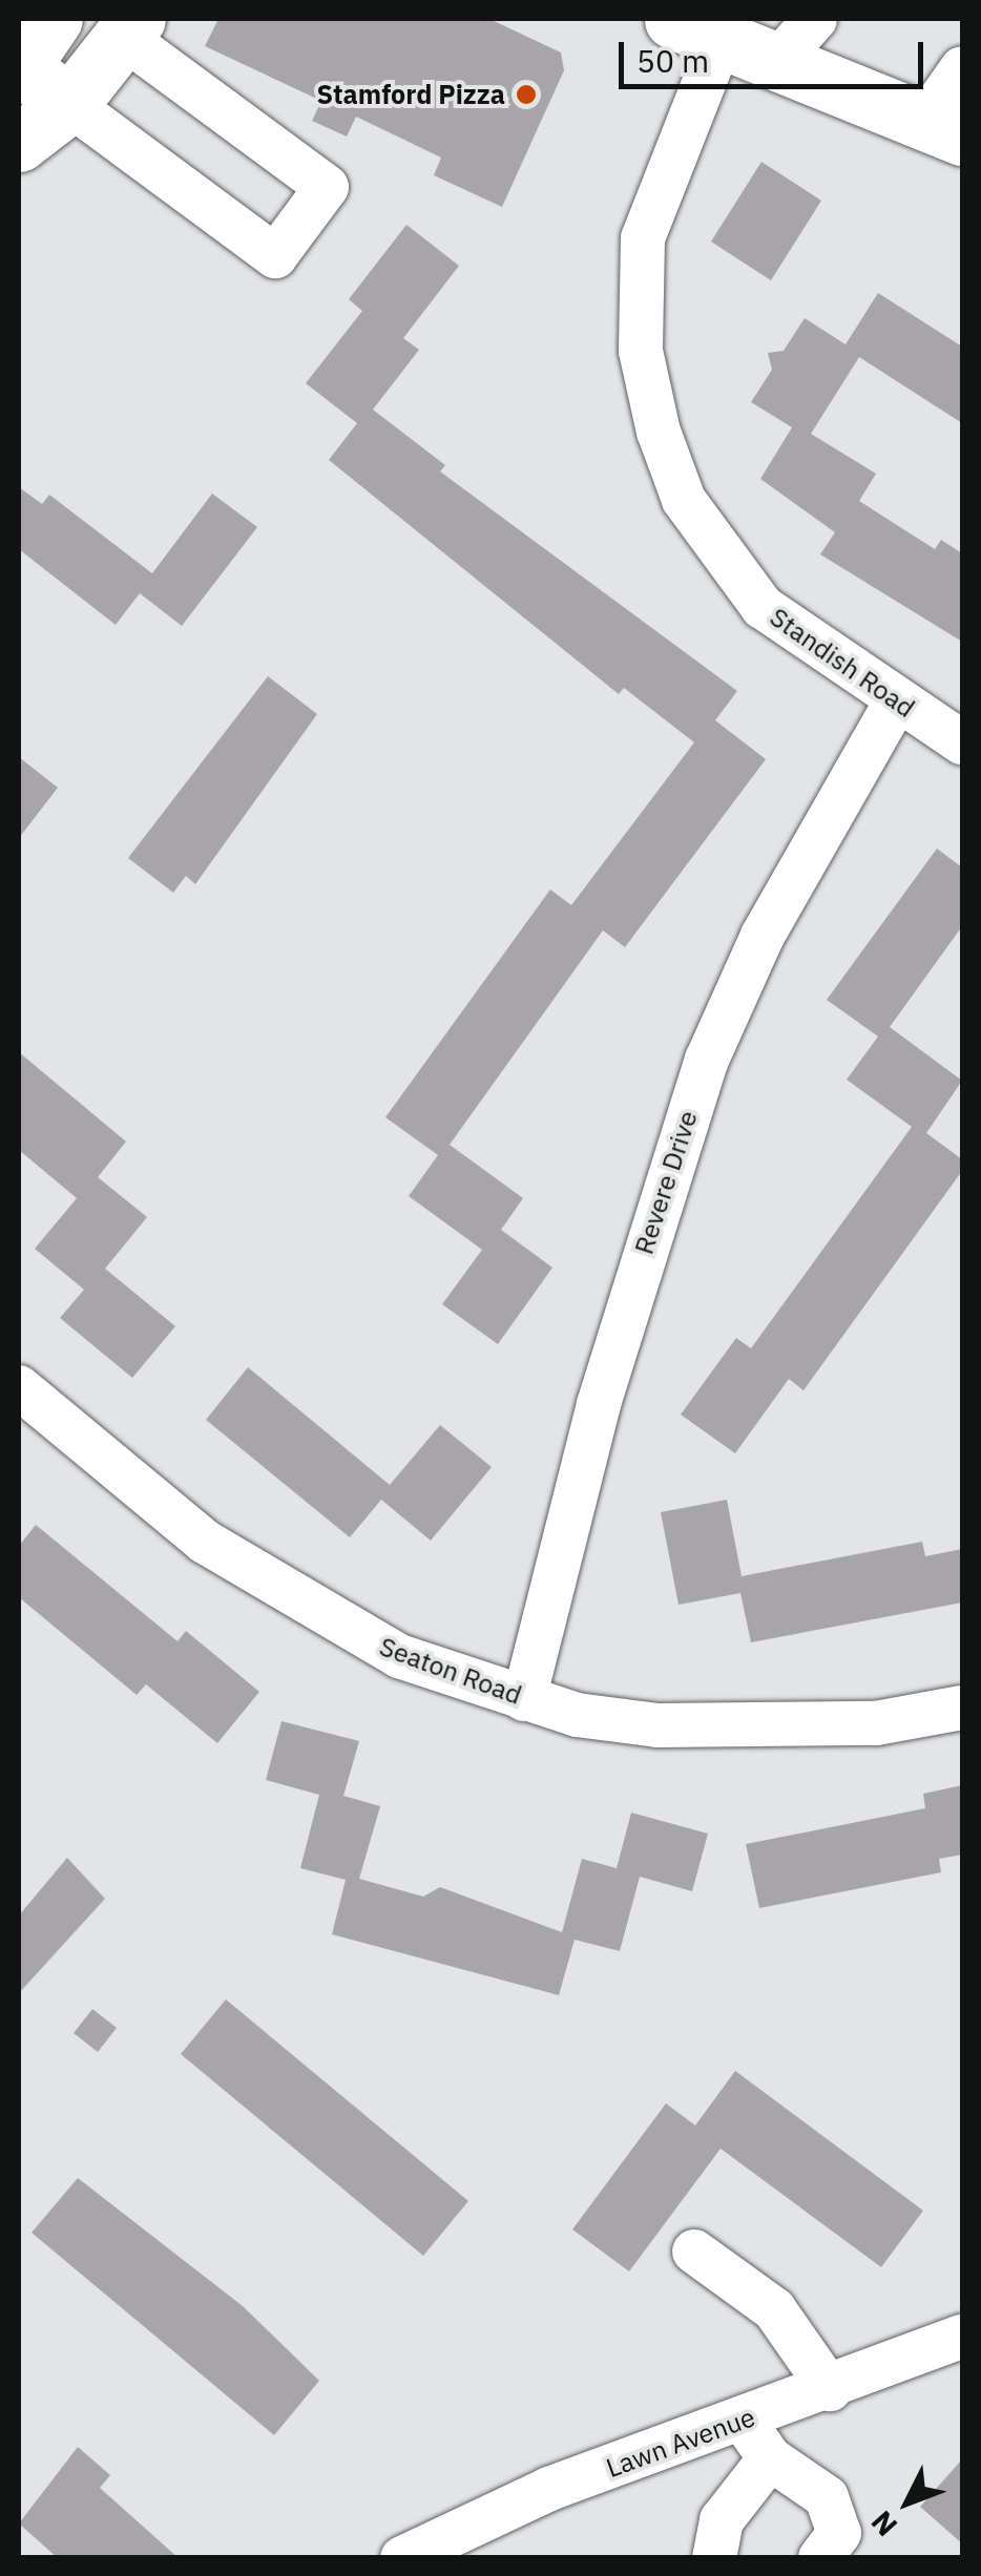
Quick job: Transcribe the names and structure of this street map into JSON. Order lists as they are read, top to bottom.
{
  "streets": {
    "street": [
      "Standish Road",
      "Revere Drive",
      "Seaton Road",
      "Lawn Avenue"
    ]
  },
  "crossings": [
    ["Standish Road", "Revere Drive"],
    ["Revere Drive", "Seaton Road"]
  ],
  "places": ["Stamford Pizza"],
  "scale_bar": "50 m",
  "north": "bottom left"
}
